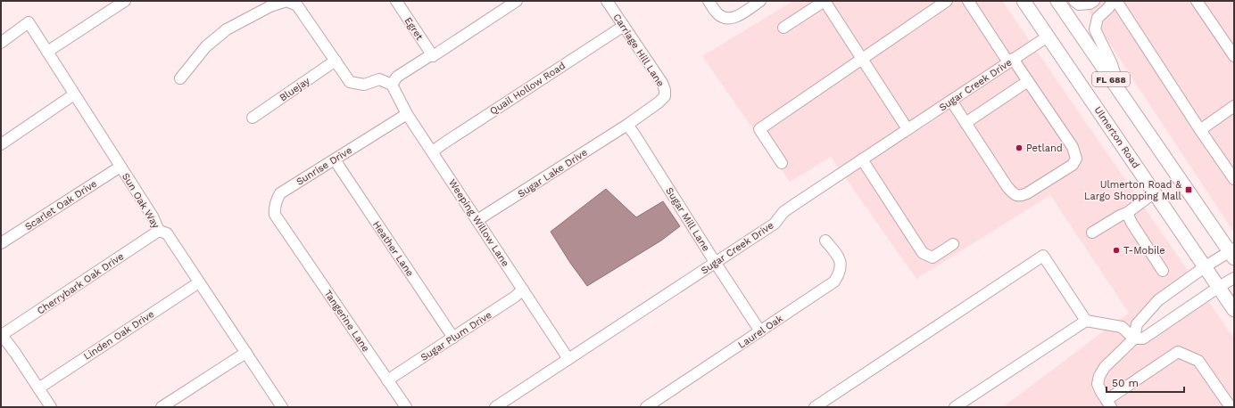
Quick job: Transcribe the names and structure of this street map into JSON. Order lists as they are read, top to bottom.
{
  "streets": {
    "main road": ["FL 688", "Ulmerton Road"],
    "street": [
      "Egret",
      "Carriage Hill Lane",
      "Sugar Creek Drive",
      "Quail Hollow Road",
      "Bluejay",
      "Sunrise Drive",
      "Sugar Lake Drive",
      "Sun Oak Way",
      "Scarlet Oak Drive",
      "Sugar Mill Lane",
      "Weeping Willow Lane",
      "Heather Lane",
      "Cherrybark Oak Drive",
      "Tangerine Lane",
      "Laurel Oak",
      "Linden Oak Drive",
      "Sugar Plum Drive"
    ]
  },
  "crossings": [
    ["Carriage Hill Lane", "Quail Hollow Road"],
    ["Carriage Hill Lane", "Sugar Lake Drive"],
    ["Carriage Hill Lane", "Sugar Mill Lane"],
    ["Sugar Creek Drive", "Ulmerton Road"],
    ["Sugar Creek Drive", "Sugar Mill Lane"],
    ["Sugar Creek Drive", "Weeping Willow Lane"],
    ["Quail Hollow Road", "Weeping Willow Lane"],
    ["Sunrise Drive", "Weeping Willow Lane"],
    ["Sunrise Drive", "Heather Lane"],
    ["Sunrise Drive", "Tangerine Lane"],
    ["Sugar Lake Drive", "Sugar Mill Lane"],
    ["Sugar Lake Drive", "Weeping Willow Lane"],
    ["Sun Oak Way", "Scarlet Oak Drive"],
    ["Sun Oak Way", "Cherrybark Oak Drive"],
    ["Sun Oak Way", "Linden Oak Drive"],
    ["Sugar Mill Lane", "Laurel Oak"],
    ["Weeping Willow Lane", "Sugar Plum Drive"],
    ["Heather Lane", "Sugar Plum Drive"],
    ["Tangerine Lane", "Sugar Plum Drive"]
  ],
  "places": {
    "other": ["Petland", "T-Mobile"],
    "transit": ["Ulmerton Road & Largo Shopping Mall"]
  },
  "scale_bar": "50 m"
}
